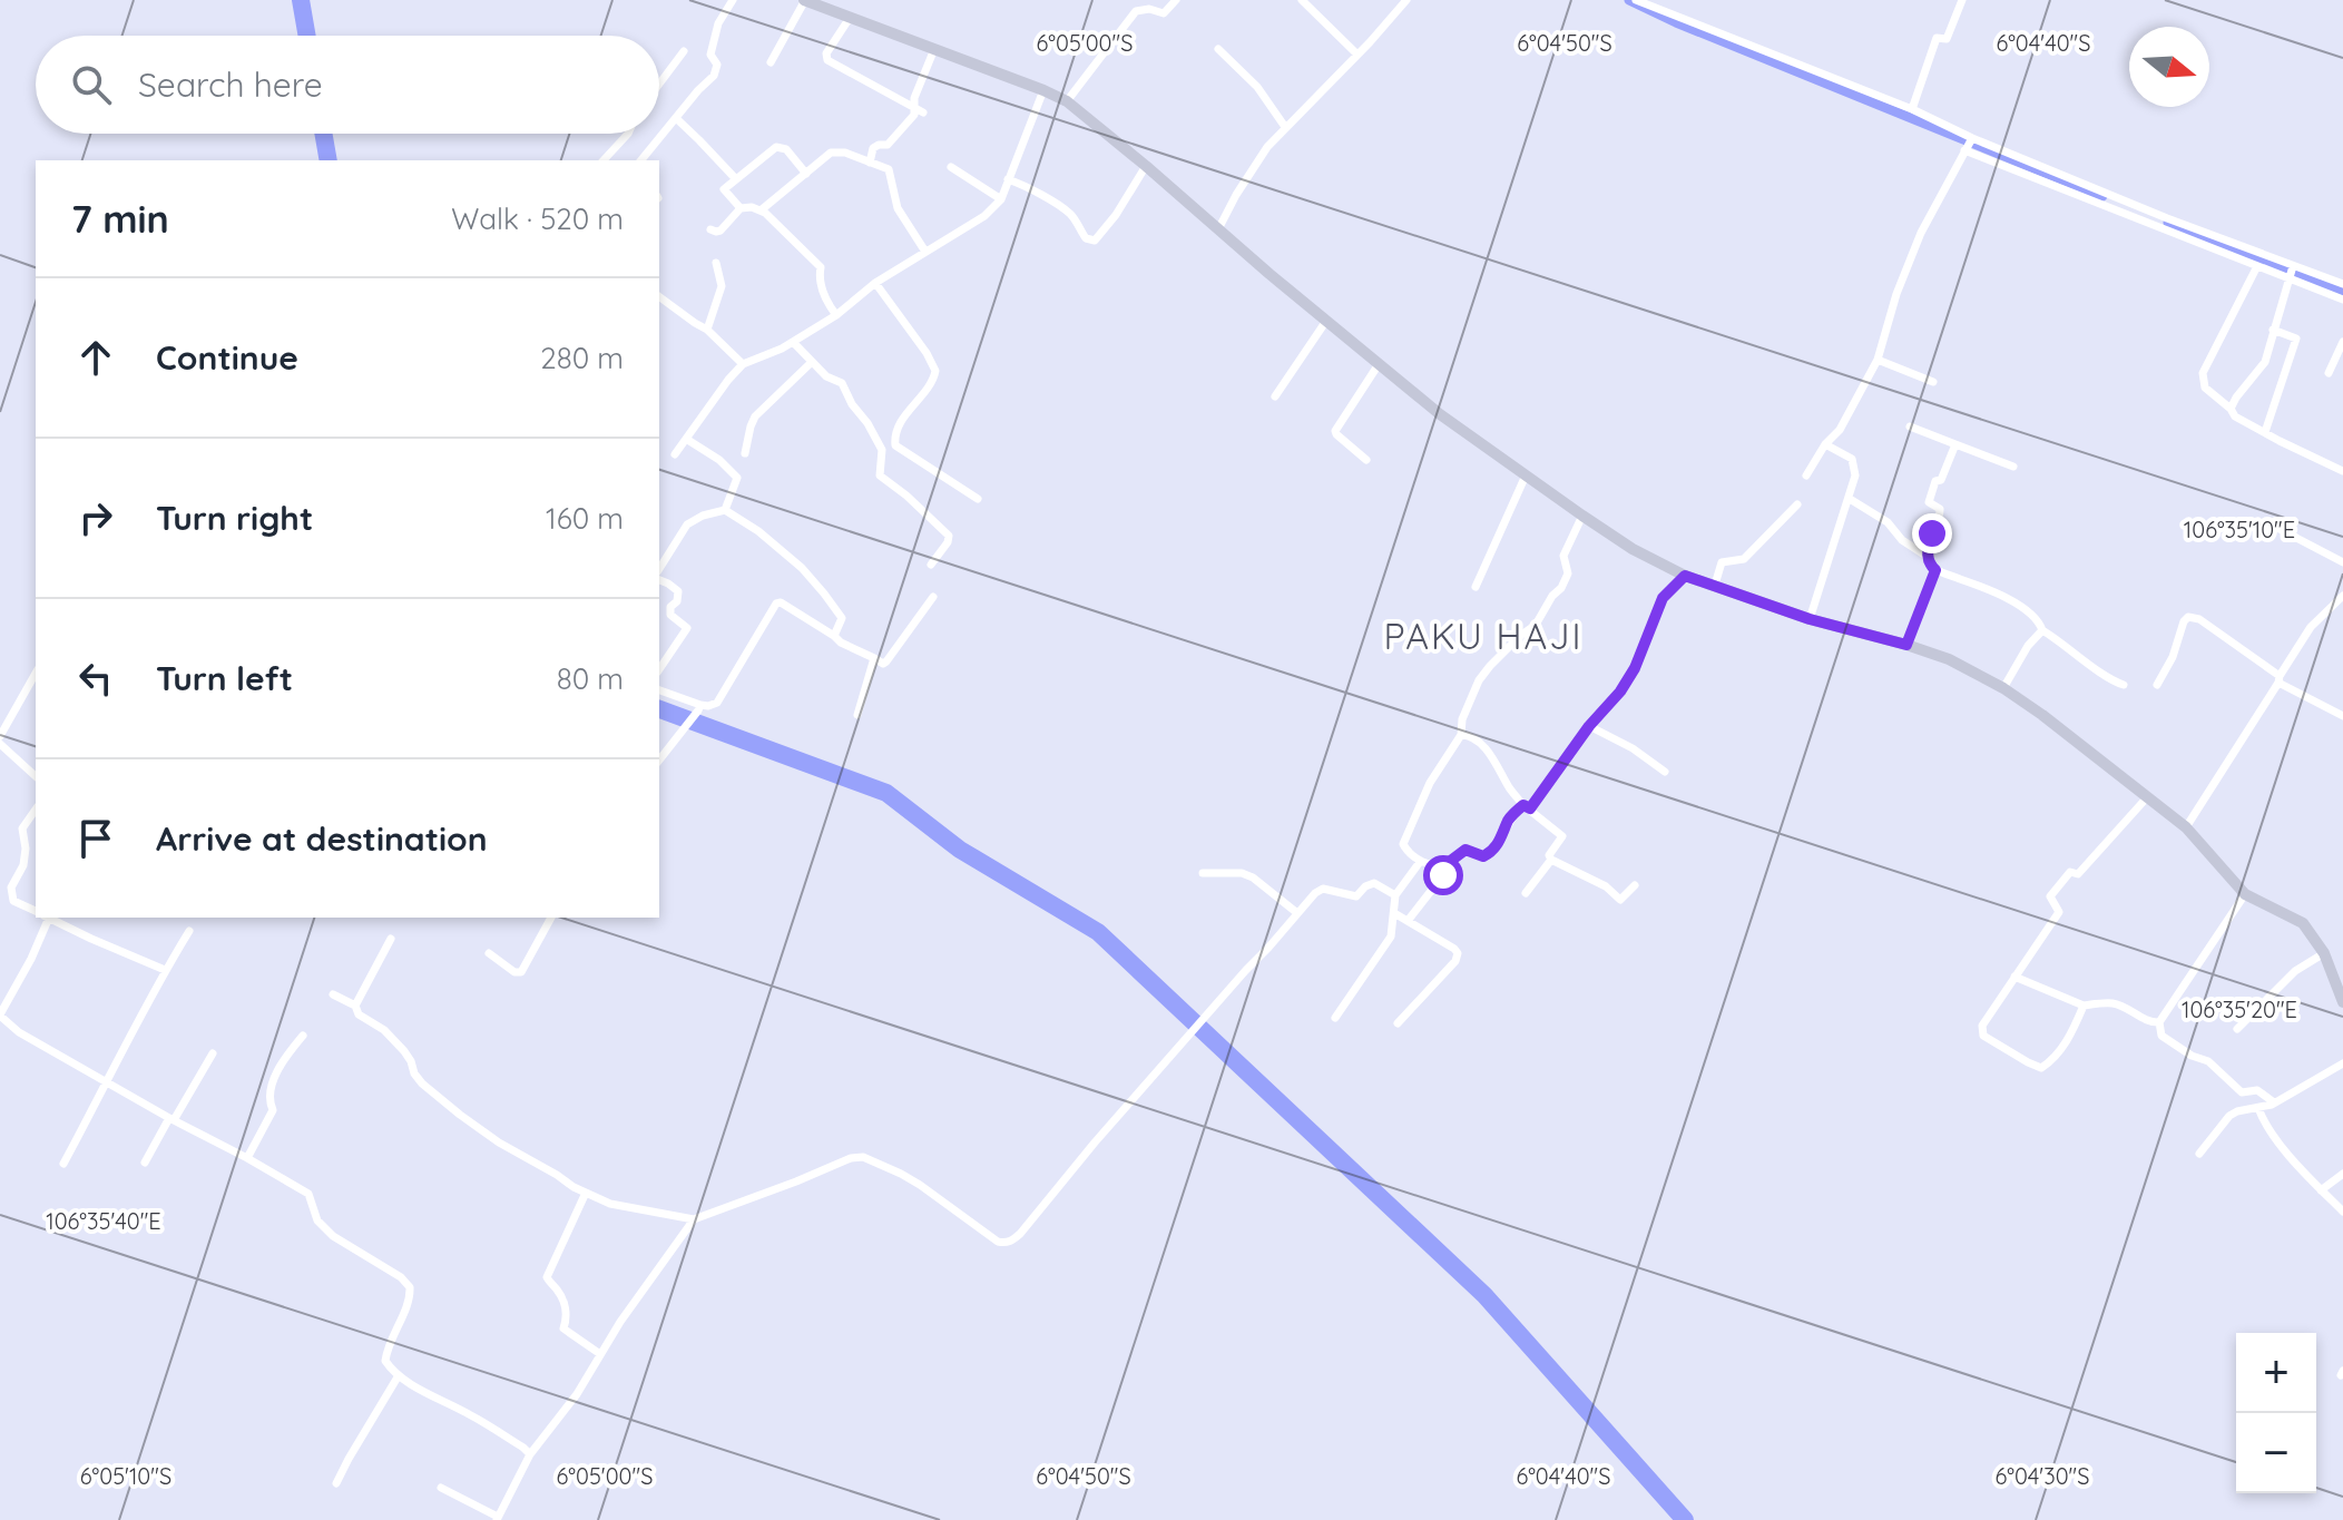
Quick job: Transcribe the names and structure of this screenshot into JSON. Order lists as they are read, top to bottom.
{
  "districts": ["PAKU HAJI"],
  "north": "right",
  "page": {
    "search": "Search here",
    "heading": ["7 min", "Walk · 520 m"],
    "list": [
      ["Continue", "280 m"],
      ["Turn right", "160 m"],
      ["Turn left", "80 m"],
      "Arrive at destination"
    ],
    "map_buttons": ["+", "−"]
  },
  "coordinates": [
    "6°05'00\"S",
    "6°04'50\"S",
    "6°04'40\"S",
    "106°35'10\"E",
    "106°35'20\"E",
    "106°35'40\"E",
    "6°05'10\"S",
    "6°04'30\"S"
  ]
}
